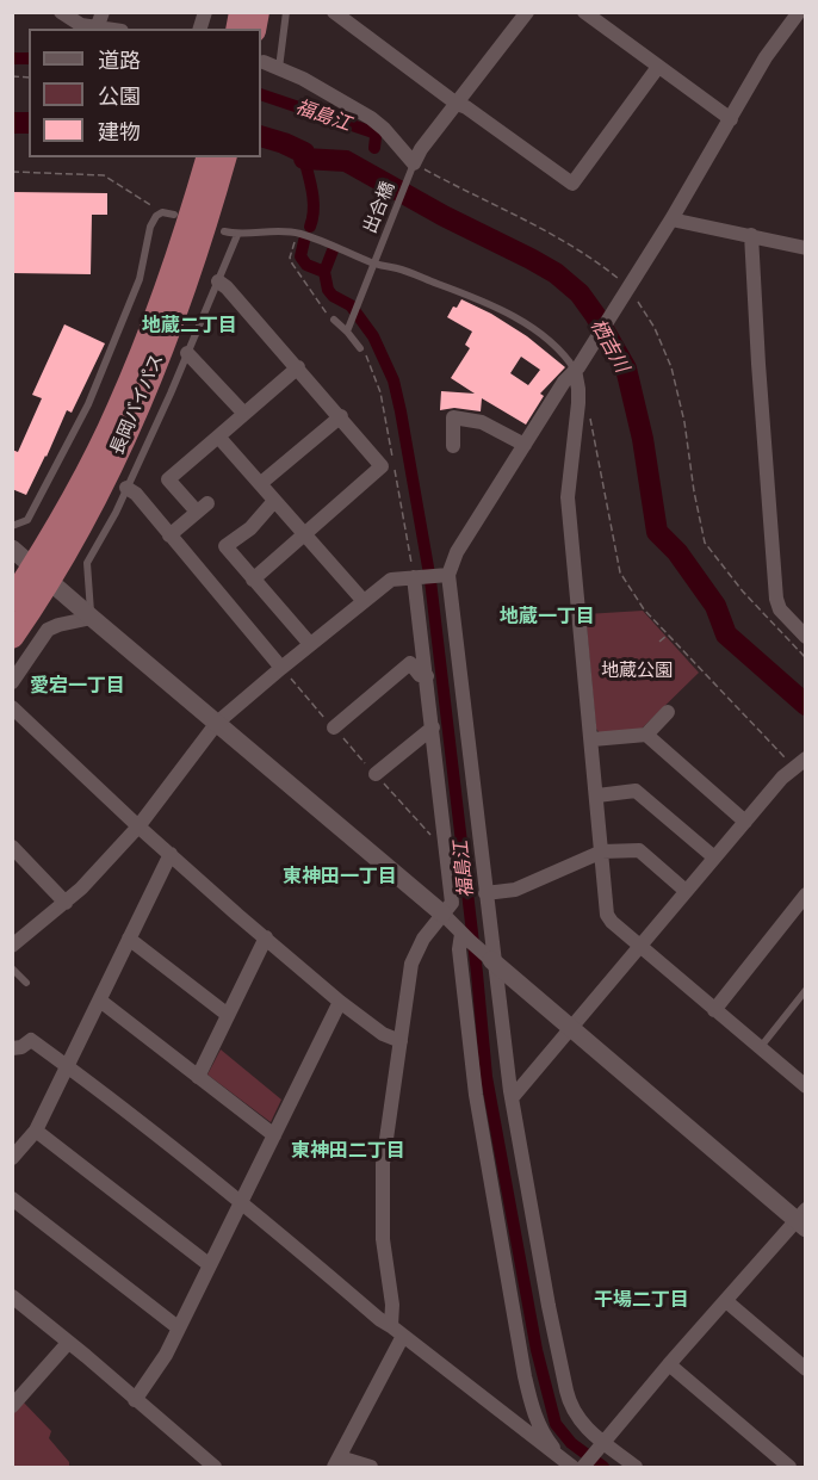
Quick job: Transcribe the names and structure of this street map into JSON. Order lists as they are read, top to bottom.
{
  "streets": {
    "highway": ["長岡バイパス"],
    "lane": ["出合橋"]
  },
  "districts": [
    "地蔵二丁目",
    "地蔵一丁目",
    "愛宕一丁目",
    "東神田一丁目",
    "東神田二丁目",
    "干場二丁目"
  ],
  "water": ["福島江", "栖吉川"],
  "parks": ["地蔵公園"],
  "legend": ["道路", "公園", "建物"]
}
